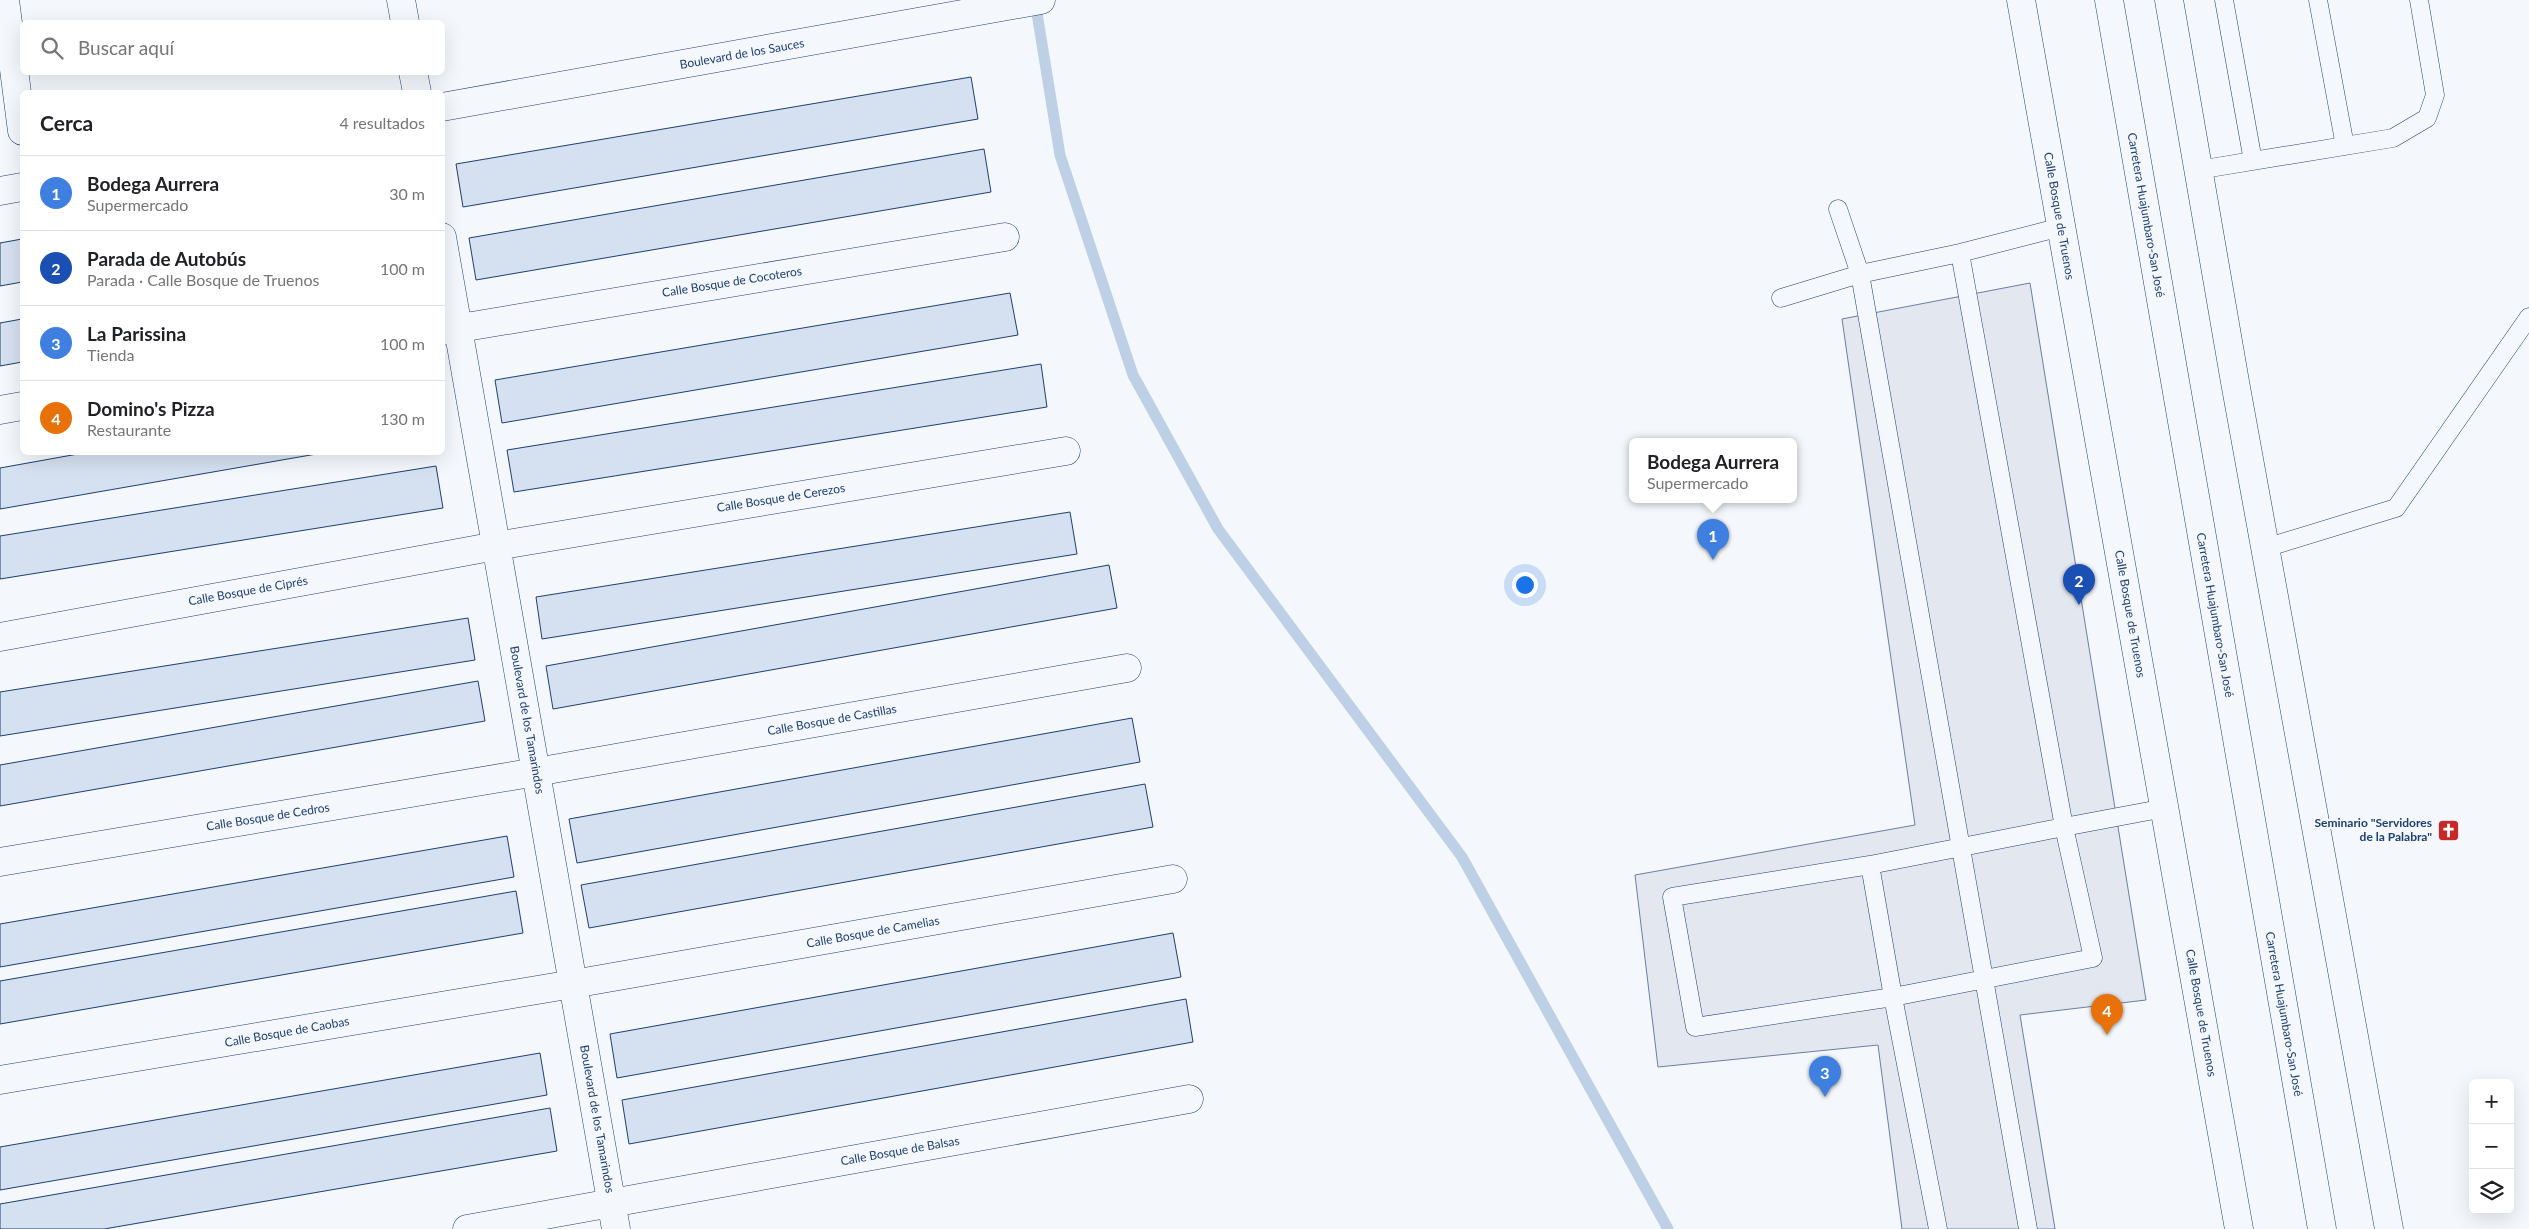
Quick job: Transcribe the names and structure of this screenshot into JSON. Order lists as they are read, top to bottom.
{
  "streets": {
    "street": [
      "Boulevard de los Sauces",
      "Carretera Huajumbaro-San José",
      "Calle Bosque de Truenos",
      "Calle Bosque de Cocoteros",
      "Calle Bosque de Cerezos",
      "Calle Bosque de Ciprés",
      "Boulevard de los Tamarindos",
      "Calle Bosque de Castillas",
      "Calle Bosque de Cedros",
      "Calle Bosque de Camelias",
      "Calle Bosque de Caobas",
      "Calle Bosque de Balsas"
    ]
  },
  "crossings": [
    ["Calle Bosque de Cocoteros", "Boulevard de los Tamarindos"],
    ["Calle Bosque de Cerezos", "Calle Bosque de Ciprés"],
    ["Calle Bosque de Cerezos", "Boulevard de los Tamarindos"],
    ["Calle Bosque de Ciprés", "Boulevard de los Tamarindos"],
    ["Boulevard de los Tamarindos", "Calle Bosque de Castillas"],
    ["Boulevard de los Tamarindos", "Calle Bosque de Cedros"],
    ["Boulevard de los Tamarindos", "Calle Bosque de Camelias"],
    ["Boulevard de los Tamarindos", "Calle Bosque de Caobas"],
    ["Boulevard de los Tamarindos", "Calle Bosque de Balsas"],
    ["Calle Bosque de Castillas", "Calle Bosque de Cedros"],
    ["Calle Bosque de Camelias", "Calle Bosque de Caobas"]
  ],
  "places": {
    "church": ["Seminario \"Servidores de la Palabra\""]
  },
  "page": {
    "search": "Buscar aquí",
    "heading": ["Cerca", "4 resultados"],
    "list": [
      {
        "mark": "1",
        "name": "Bodega Aurrera",
        "note": "Supermercado",
        "value": "30 m"
      },
      {
        "mark": "2",
        "name": "Parada de Autobús",
        "note": "Parada · Calle Bosque de Truenos",
        "value": "100 m"
      },
      {
        "mark": "3",
        "name": "La Parissina",
        "note": "Tienda",
        "value": "100 m"
      },
      {
        "mark": "4",
        "name": "Domino's Pizza",
        "note": "Restaurante",
        "value": "130 m"
      }
    ],
    "popup": ["Bodega Aurrera", "Supermercado"],
    "pins": [
      "1",
      "2",
      "4",
      "3"
    ],
    "map_buttons": ["+", "−"]
  }
}
